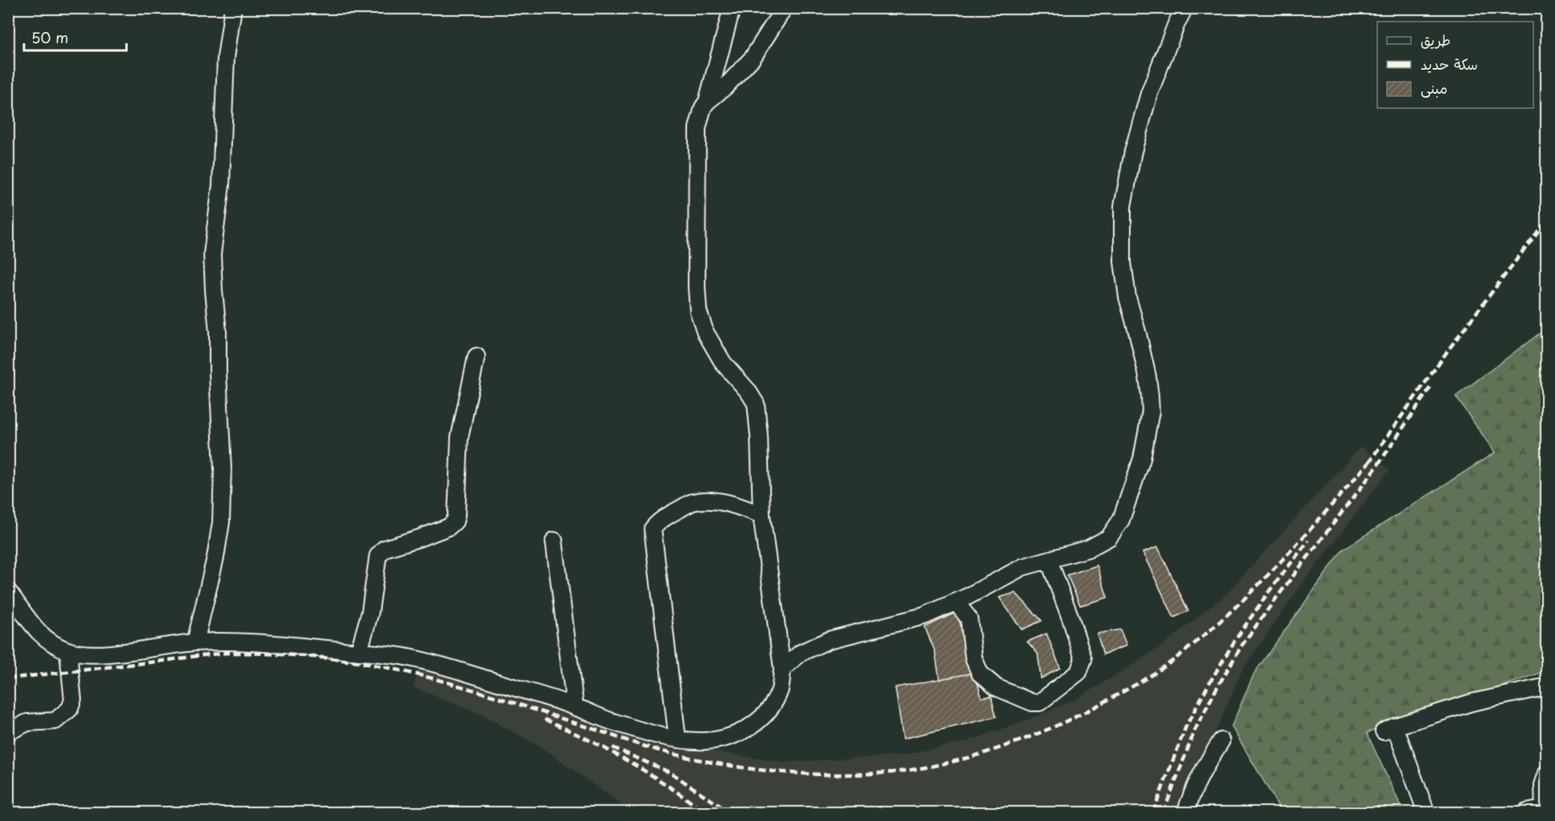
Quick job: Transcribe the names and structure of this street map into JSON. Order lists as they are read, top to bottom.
{
  "legend": ["طريق", "سكة حديد", "مبنى"],
  "scale_bar": "50 m"
}
